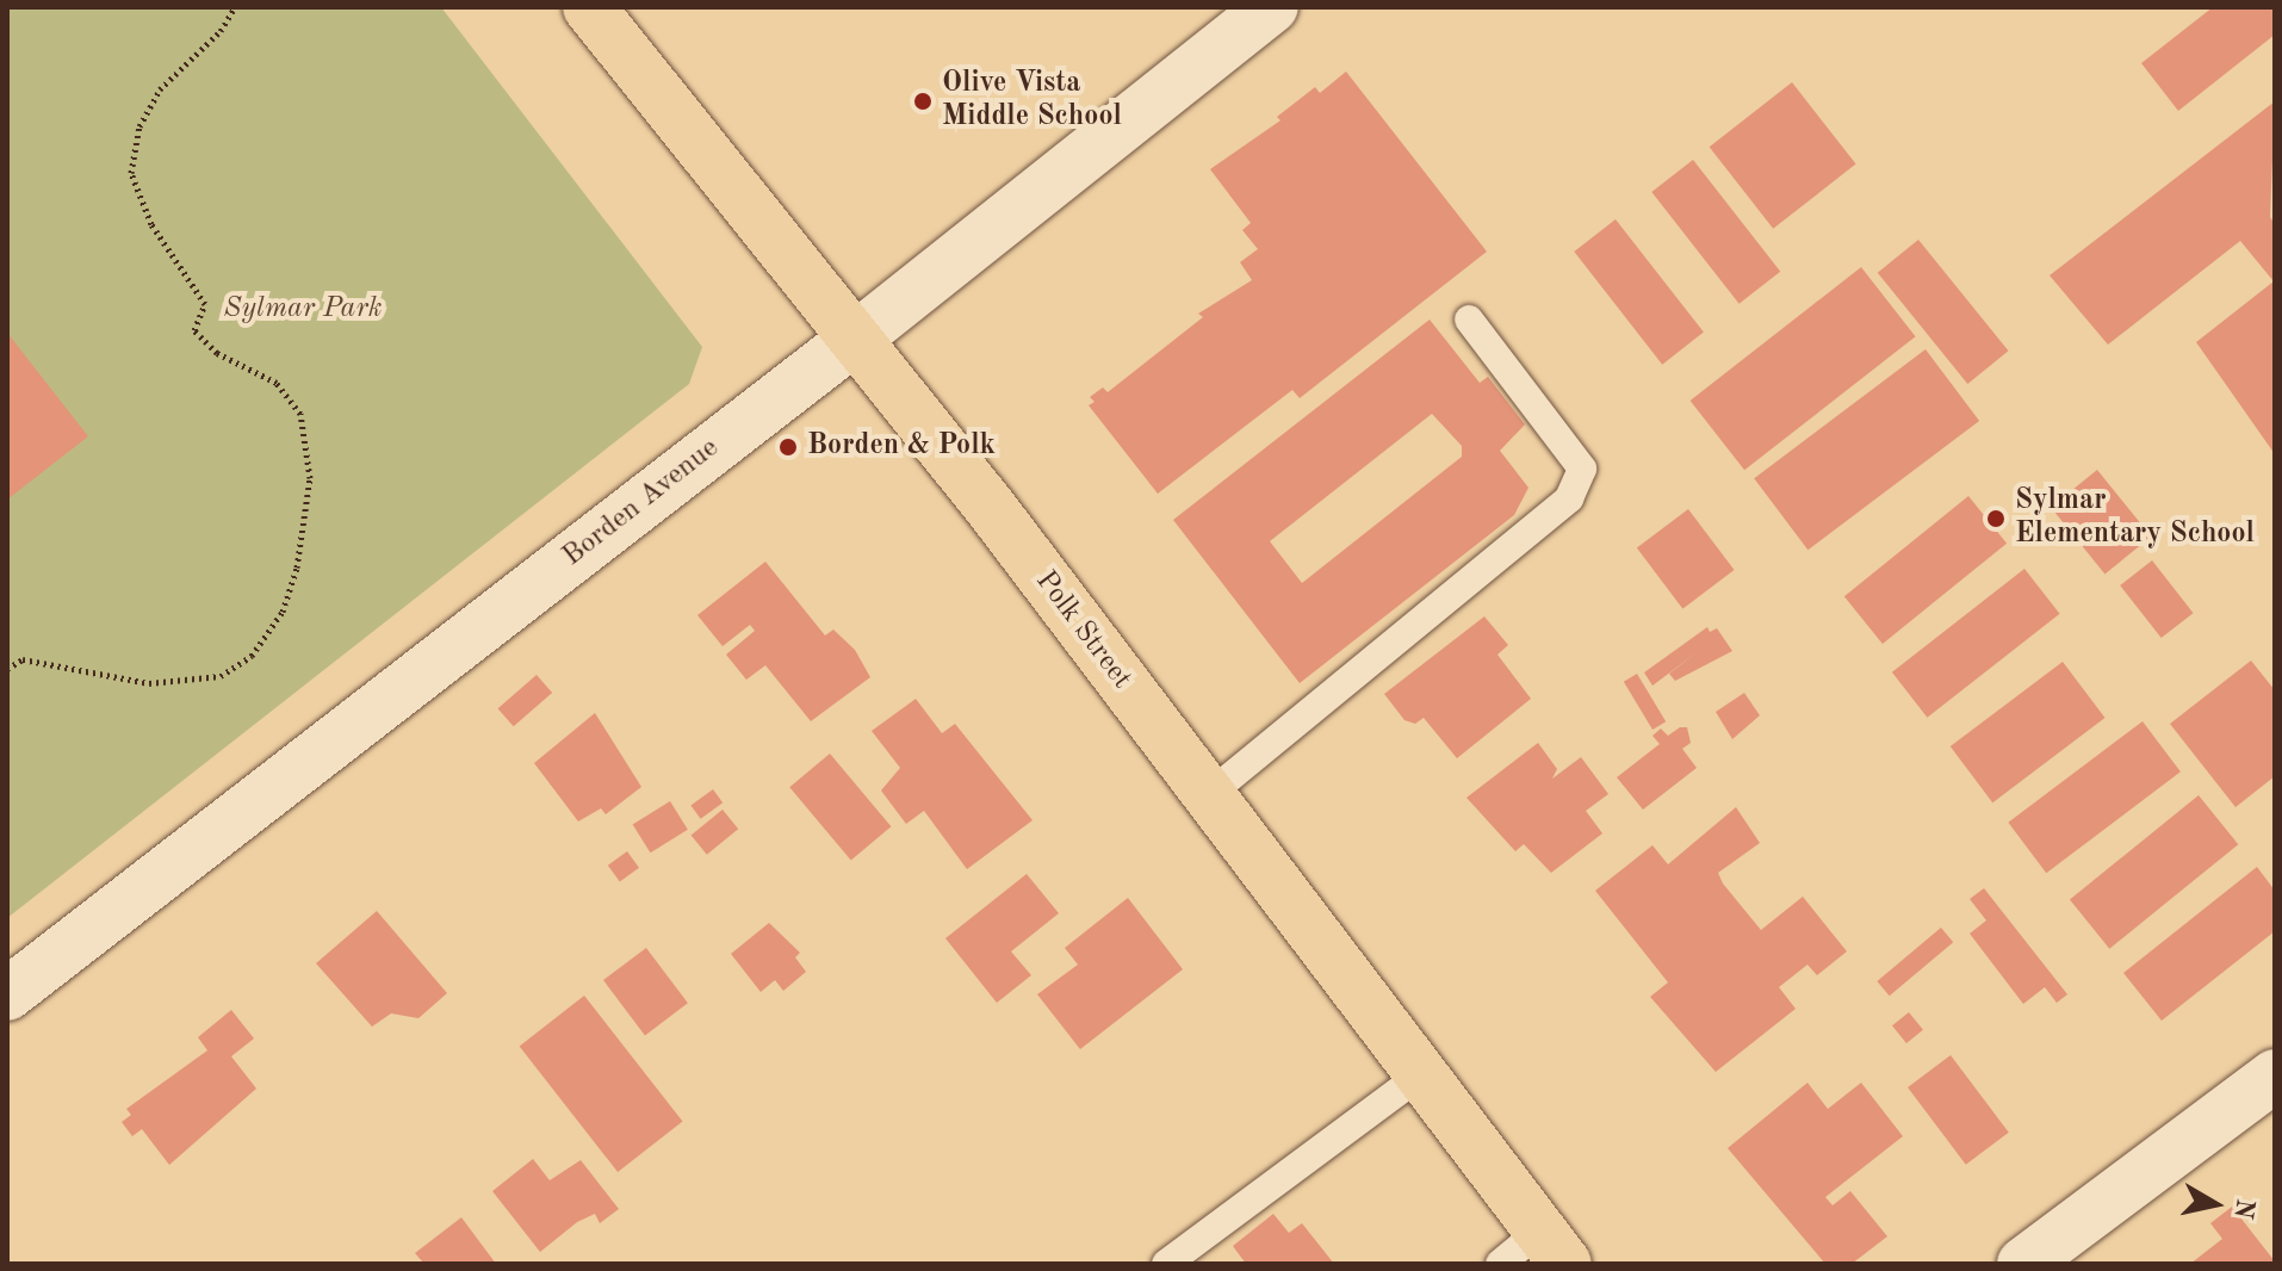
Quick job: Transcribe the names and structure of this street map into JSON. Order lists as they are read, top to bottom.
{
  "streets": {
    "main road": ["Polk Street"],
    "street": ["Borden Avenue"]
  },
  "crossings": [
    ["Borden Avenue", "Polk Street"]
  ],
  "parks": ["Sylmar Park"],
  "places": ["Olive Vista Middle School", "Borden & Polk", "Sylmar Elementary School"],
  "north": "right"
}
